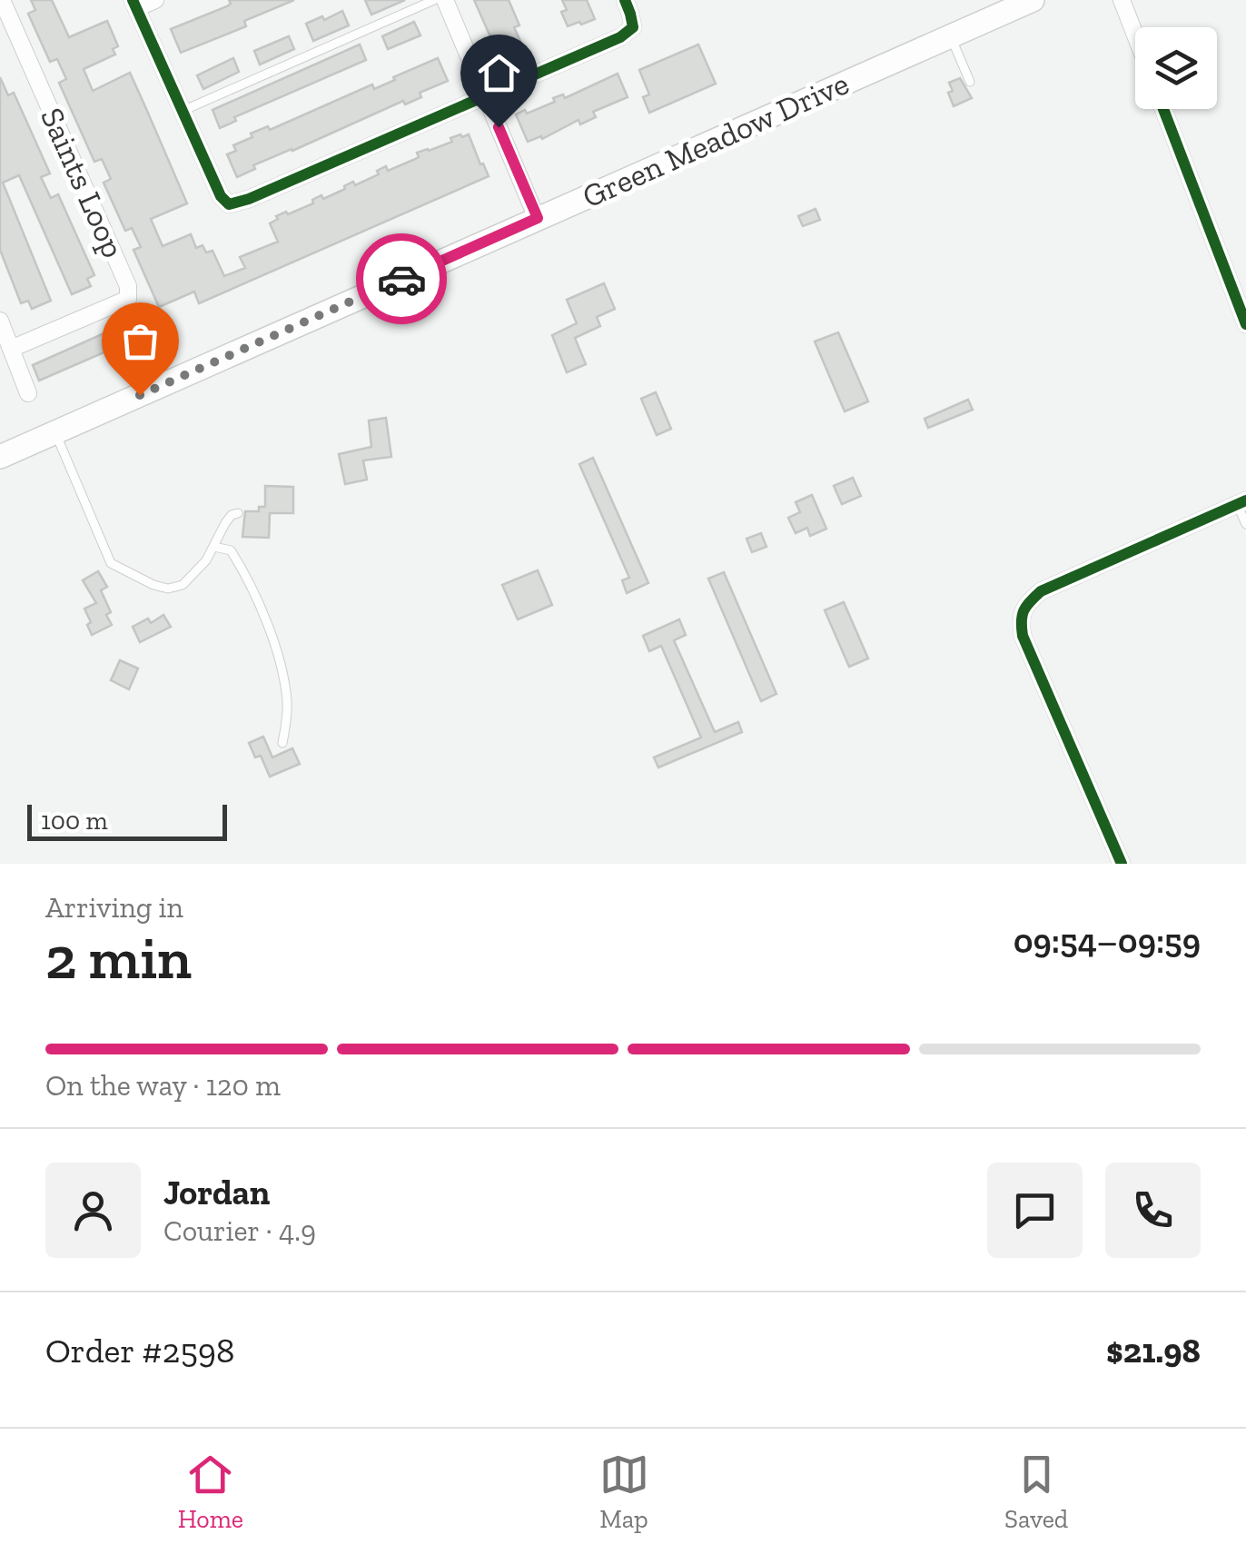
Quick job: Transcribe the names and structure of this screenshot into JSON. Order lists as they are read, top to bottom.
{
  "streets": {
    "main road": ["Green Meadow Drive"],
    "street": ["Saints Loop"]
  },
  "scale_bar": "100 m",
  "page": {
    "scale": "100 m",
    "heading": ["2 min", "Arriving in", "09:54–09:59"],
    "panel": [
      "Jordan",
      "Courier · 4.9",
      "Order #2598",
      "$21.98"
    ],
    "bar": "On the way · 120 m",
    "tabs": ["Home", "Map", "Saved"]
  }
}
